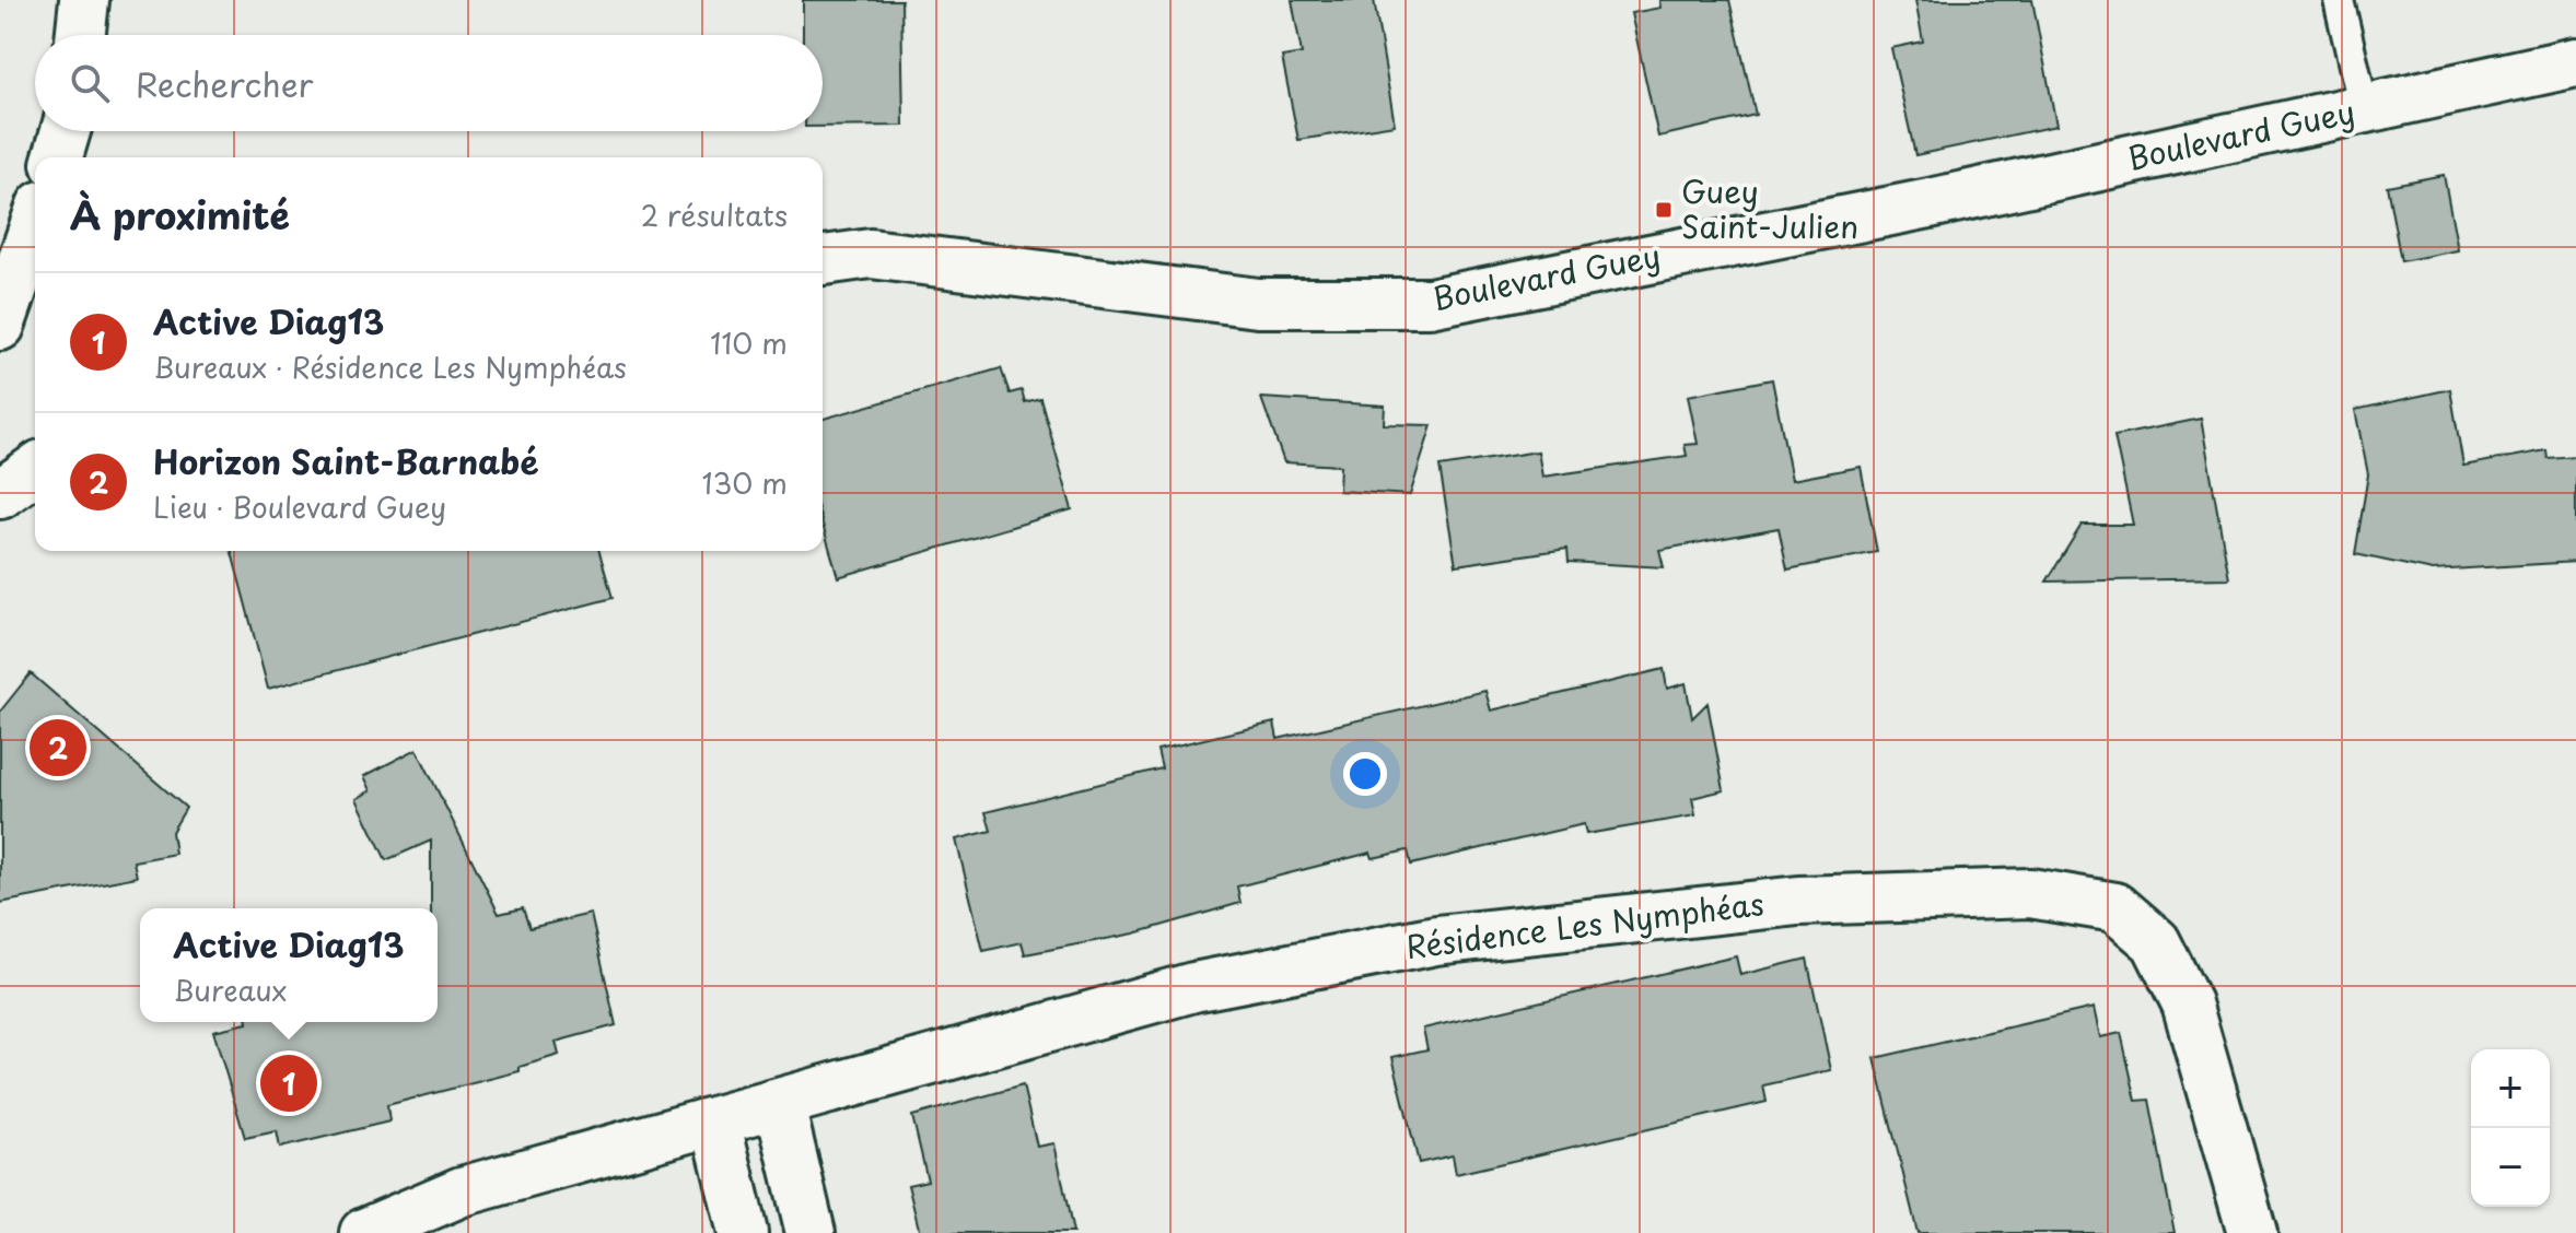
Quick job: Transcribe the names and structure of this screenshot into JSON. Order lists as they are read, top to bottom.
{
  "streets": {
    "street": ["Boulevard Guey", "Résidence Les Nymphéas"]
  },
  "places": {
    "transit": ["Guey Saint-Julien"]
  },
  "page": {
    "search": "Rechercher",
    "heading": ["À proximité", "2 résultats"],
    "list": [
      {
        "mark": "1",
        "name": "Active Diag13",
        "note": "Bureaux · Résidence Les Nymphéas",
        "value": "110 m"
      },
      {
        "mark": "2",
        "name": "Horizon Saint-Barnabé",
        "note": "Lieu · Boulevard Guey",
        "value": "130 m"
      }
    ],
    "pins": ["2", "1"],
    "popup": ["Active Diag13", "Bureaux"],
    "map_buttons": ["+", "−"]
  }
}
